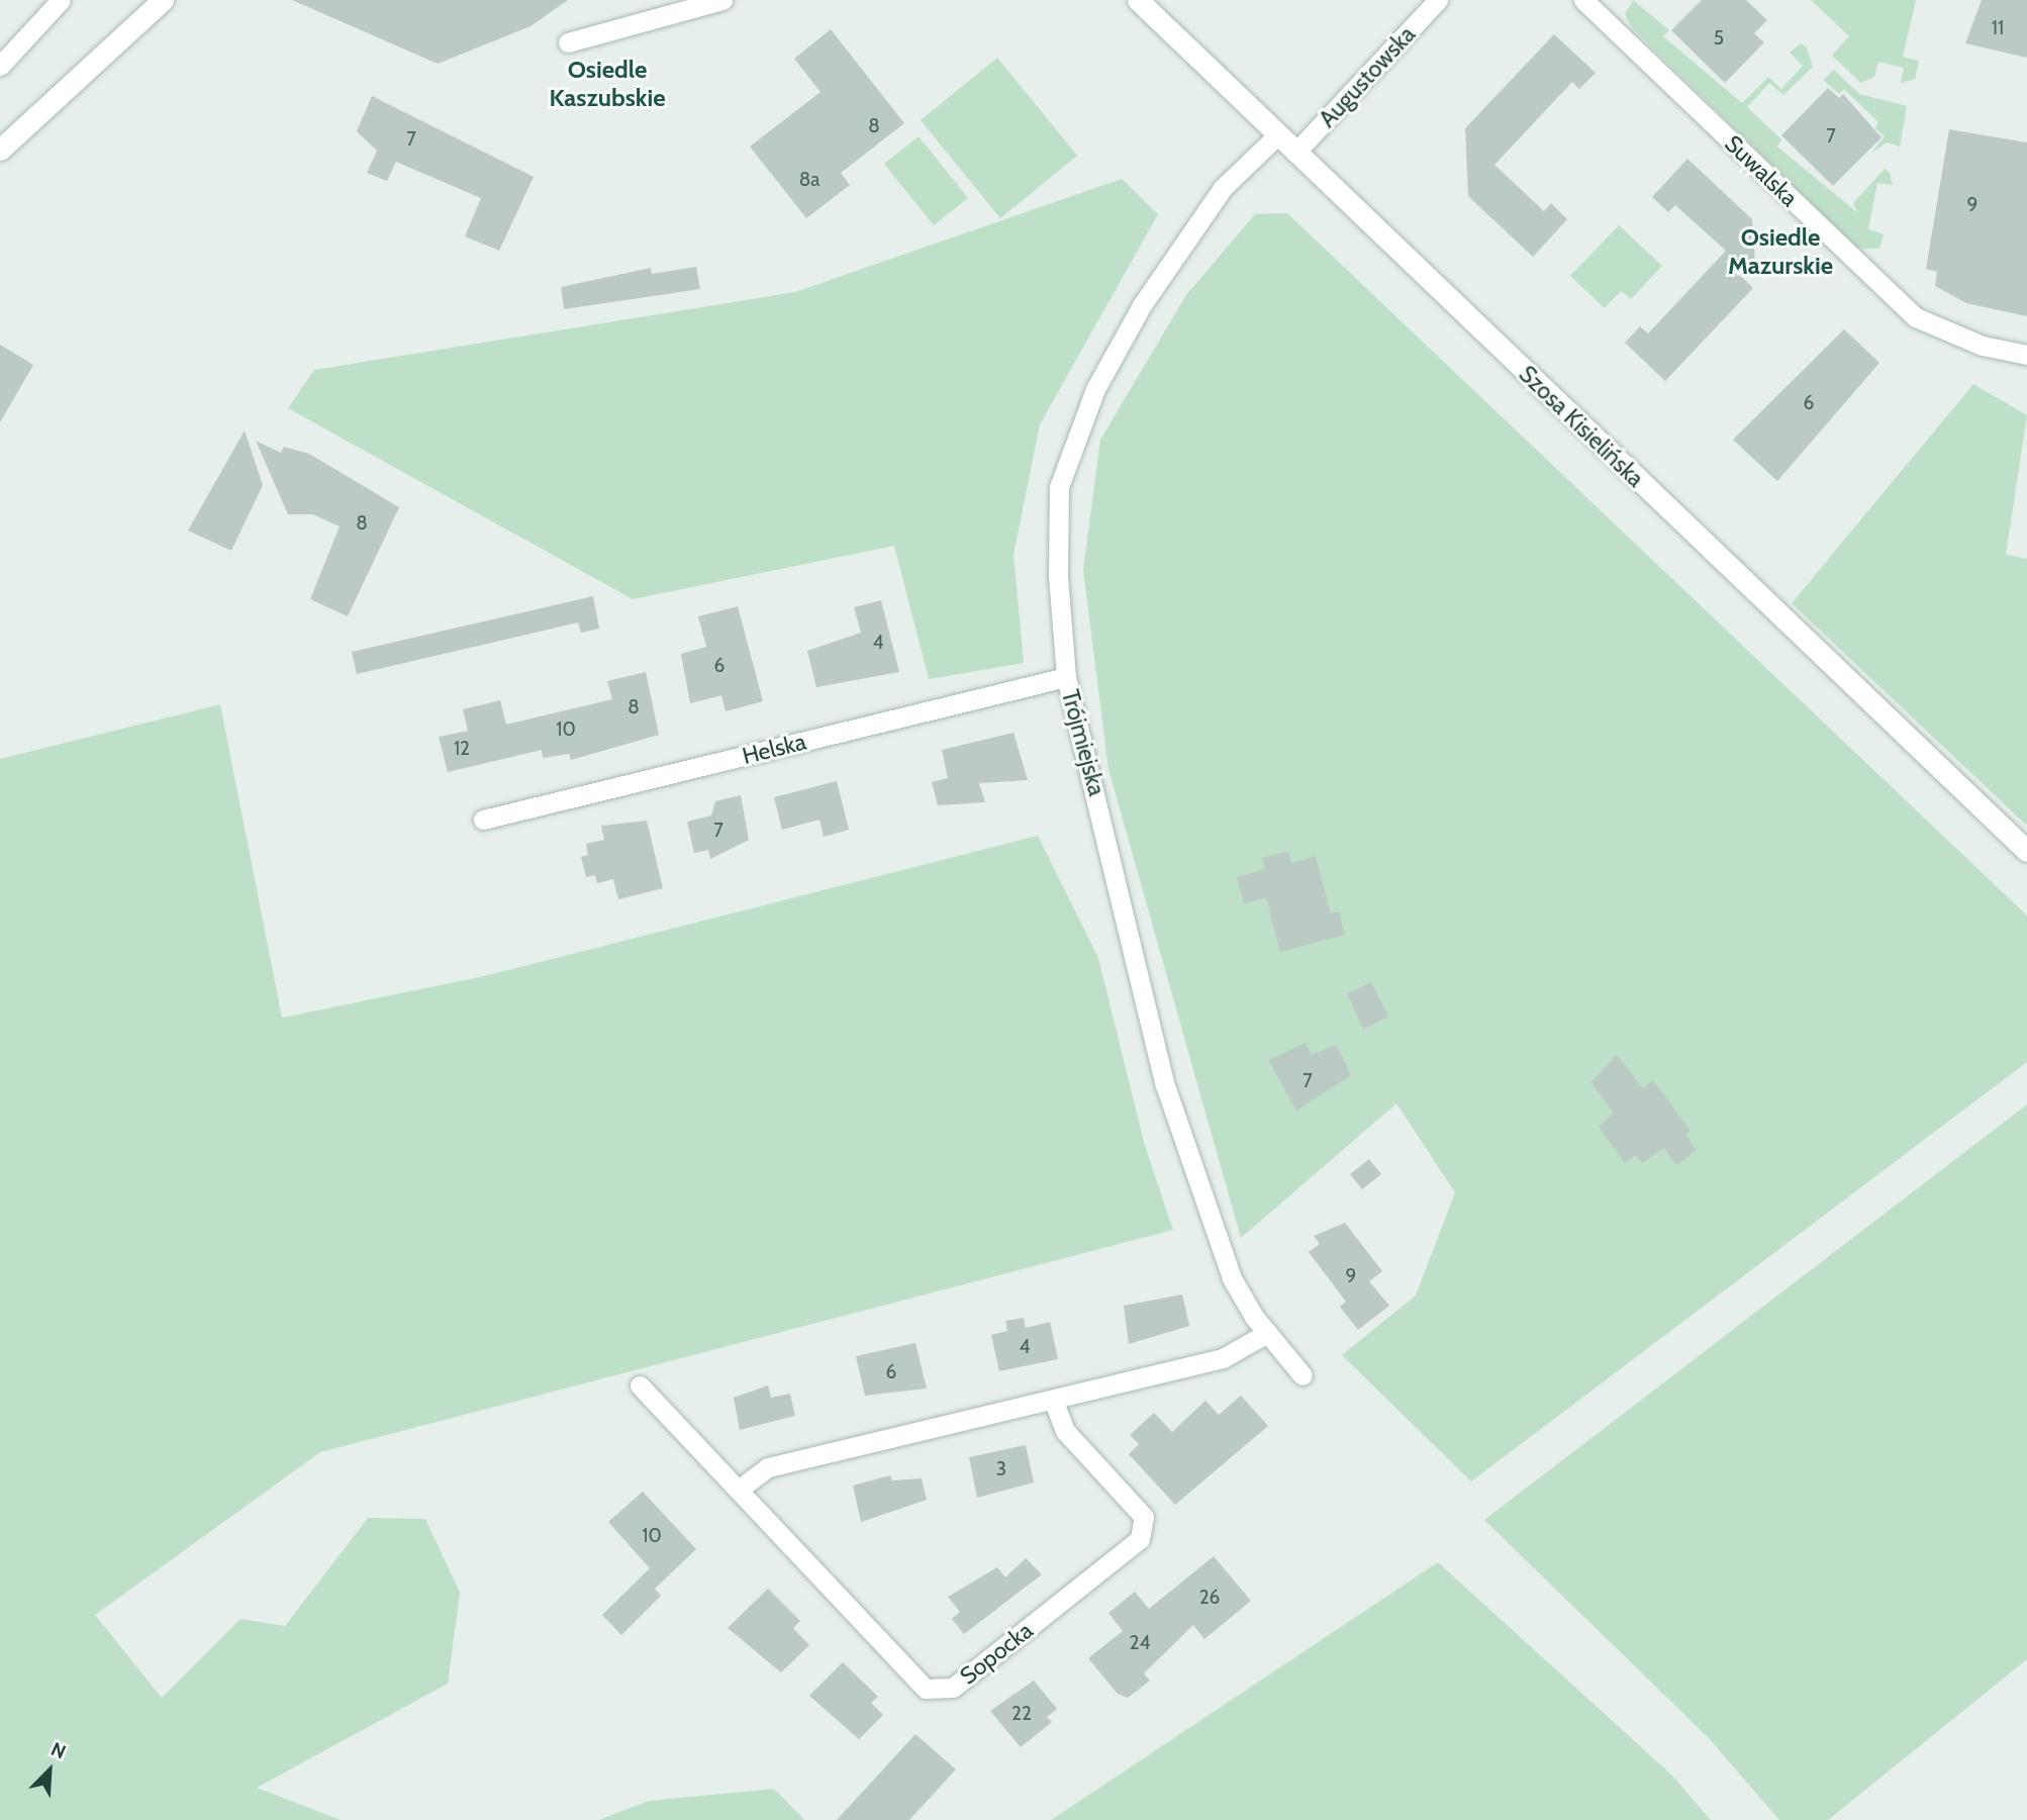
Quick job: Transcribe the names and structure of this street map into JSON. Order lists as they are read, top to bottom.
{
  "streets": {
    "street": [
      "Augustowska",
      "Suwalska",
      "Szosa Kisielińska",
      "Trójmiejska",
      "Helska",
      "Sopocka"
    ]
  },
  "crossings": [
    ["Augustowska", "Szosa Kisielińska"],
    ["Szosa Kisielińska", "Trójmiejska"],
    ["Trójmiejska", "Helska"]
  ],
  "districts": ["Osiedle Kaszubskie", "Osiedle Mazurskie"],
  "house_numbers": [
    "11",
    "5",
    "8",
    "7",
    "7",
    "8a",
    "9",
    "6",
    "8",
    "4",
    "6",
    "8",
    "10",
    "12",
    "7",
    "7",
    "9",
    "4",
    "6",
    "3",
    "10",
    "26",
    "24",
    "22"
  ],
  "north": "top right"
}
